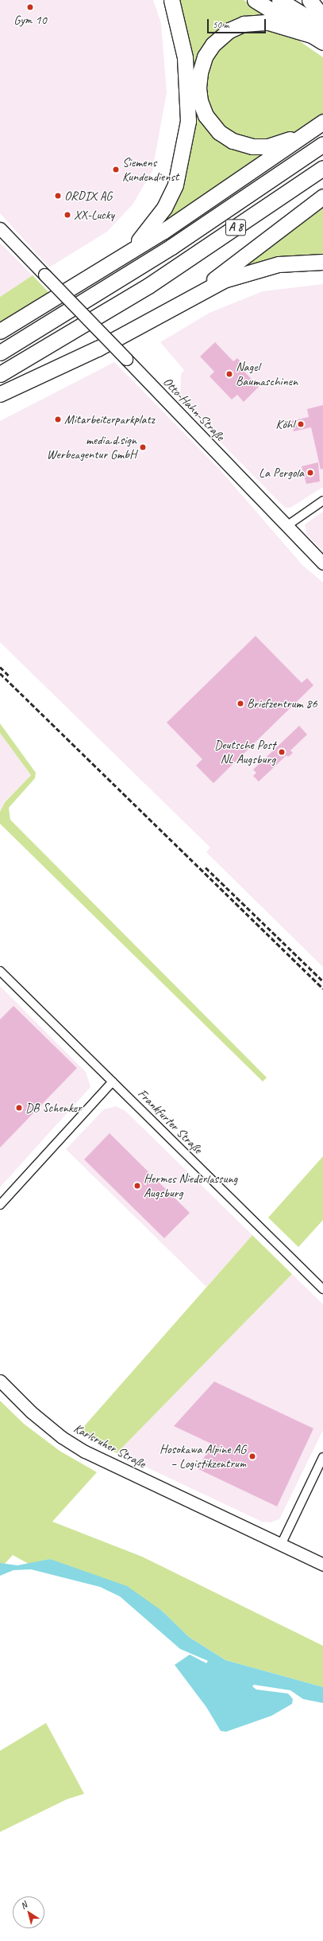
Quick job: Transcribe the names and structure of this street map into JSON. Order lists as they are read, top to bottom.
{
  "streets": {
    "highway": ["A 8"],
    "street": ["Otto-Hahn-Straße", "Frankfurter Straße", "Karlsruher Straße"]
  },
  "places": [
    "Gym 10",
    "Siemens Kundendienst",
    "ORDIX AG",
    "XX-Lucky",
    "Nagel Baumaschinen",
    "Mitarbeiterparkplatz",
    "Köhl",
    "media.d.sign Werbeagentur GmbH",
    "La Pergola",
    "Briefzentrum 86",
    "Deutsche Post NL Augsburg",
    "DB Schenker",
    "Hermes Niederlassung Augsburg",
    "Hosokawa Alpine AG – Logistikzentrum"
  ],
  "scale_bar": "50 m",
  "north": "top left"
}
